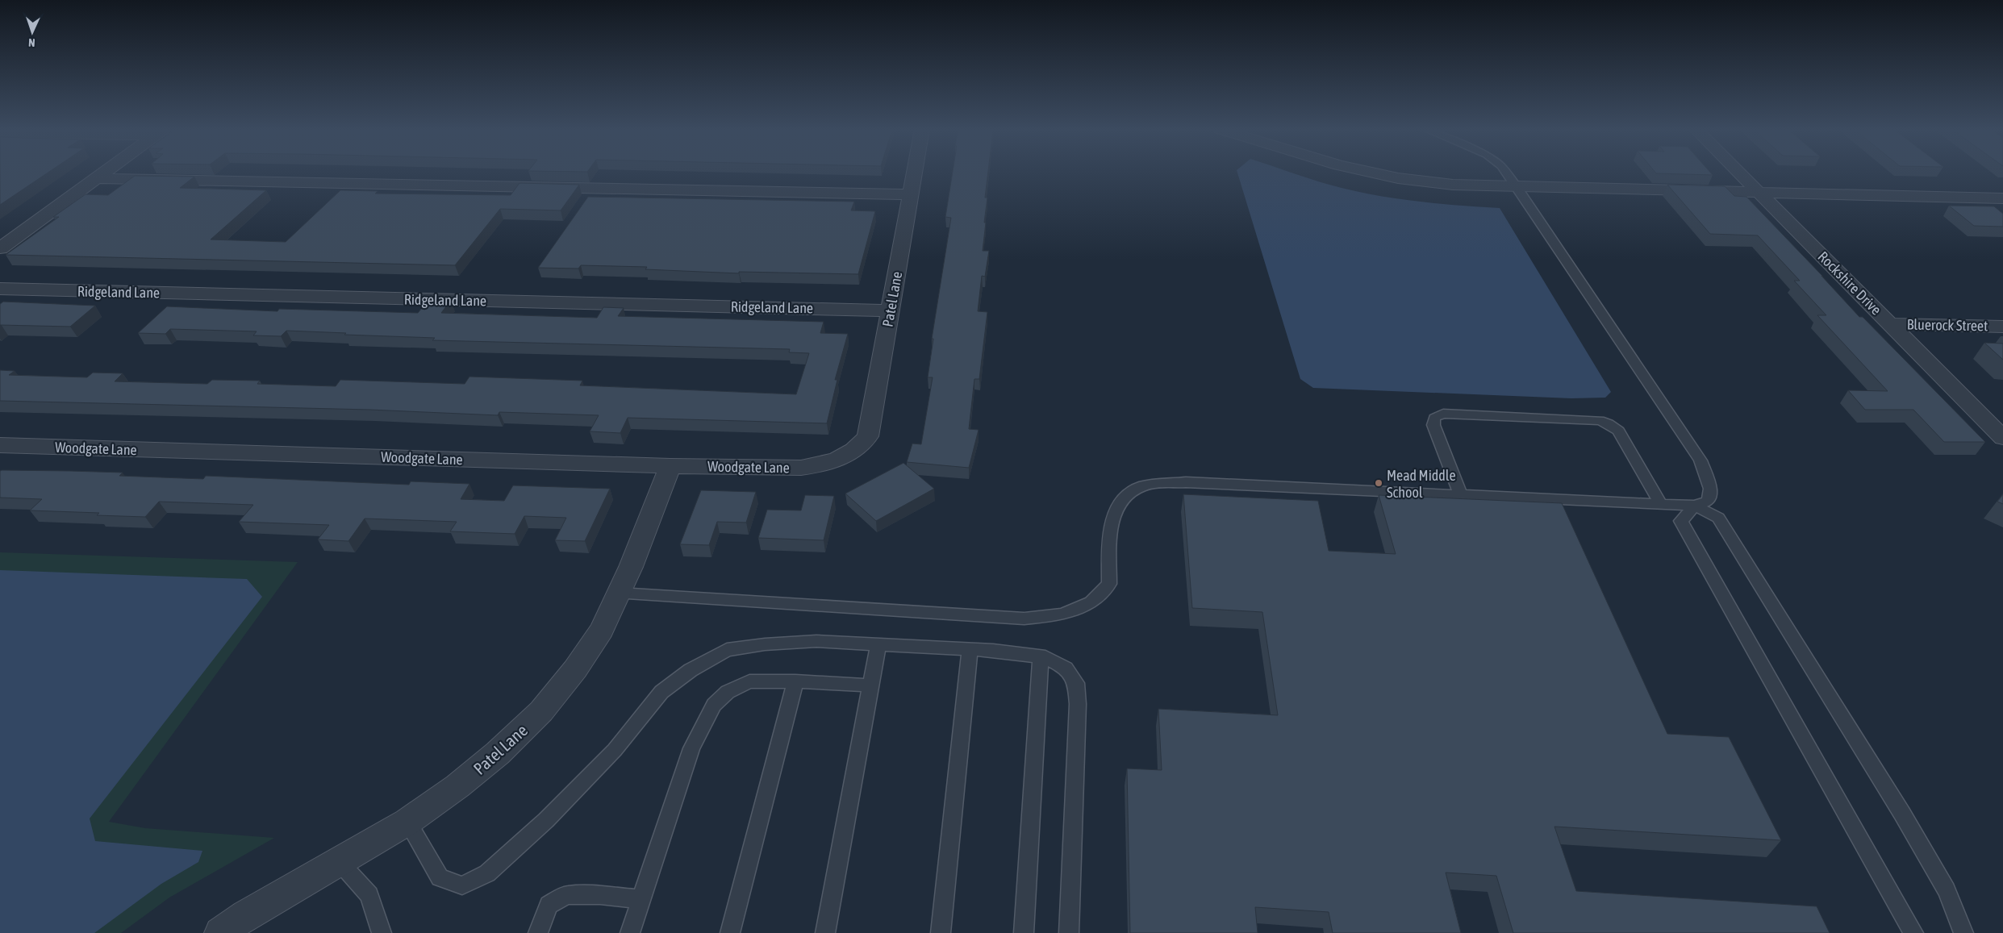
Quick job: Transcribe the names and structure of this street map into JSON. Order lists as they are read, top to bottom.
{
  "streets": {
    "street": [
      "Rockshire Drive",
      "Ridgeland Lane",
      "Patel Lane",
      "Bluerock Street",
      "Woodgate Lane"
    ]
  },
  "crossings": [
    ["Rockshire Drive", "Bluerock Street"],
    ["Ridgeland Lane", "Patel Lane"],
    ["Patel Lane", "Woodgate Lane"]
  ],
  "places": ["Mead Middle School"],
  "north": "bottom"
}
